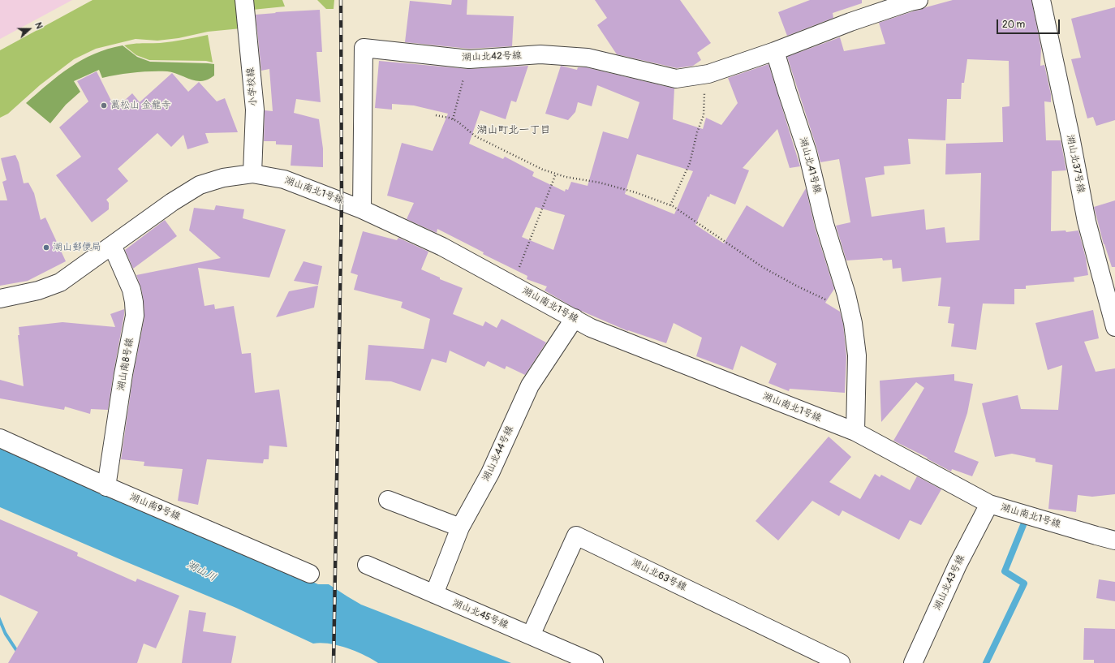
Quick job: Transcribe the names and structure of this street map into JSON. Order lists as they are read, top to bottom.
{
  "streets": {
    "street": [
      "湖山北42号線",
      "小学校線",
      "湖山北37号線",
      "湖山北41号線",
      "湖山南北1号線",
      "湖山南8号線",
      "湖山北44号線",
      "湖山南9号線",
      "湖山北63号線",
      "湖山北43号線",
      "湖山北45号線"
    ]
  },
  "crossings": [
    ["湖山北42号線", "湖山北41号線"],
    ["湖山北42号線", "湖山南北1号線"],
    ["小学校線", "湖山南北1号線"],
    ["湖山北41号線", "湖山南北1号線"],
    ["湖山南北1号線", "湖山南8号線"],
    ["湖山南北1号線", "湖山北44号線"],
    ["湖山南北1号線", "湖山北43号線"],
    ["湖山南8号線", "湖山南9号線"],
    ["湖山北44号線", "湖山北45号線"],
    ["湖山北63号線", "湖山北45号線"]
  ],
  "districts": ["湖山町北一丁目"],
  "water": ["湖山川"],
  "places": ["萬松山 金龍寺", "湖山郵便局"],
  "scale_bar": "20 m",
  "north": "right"
}
